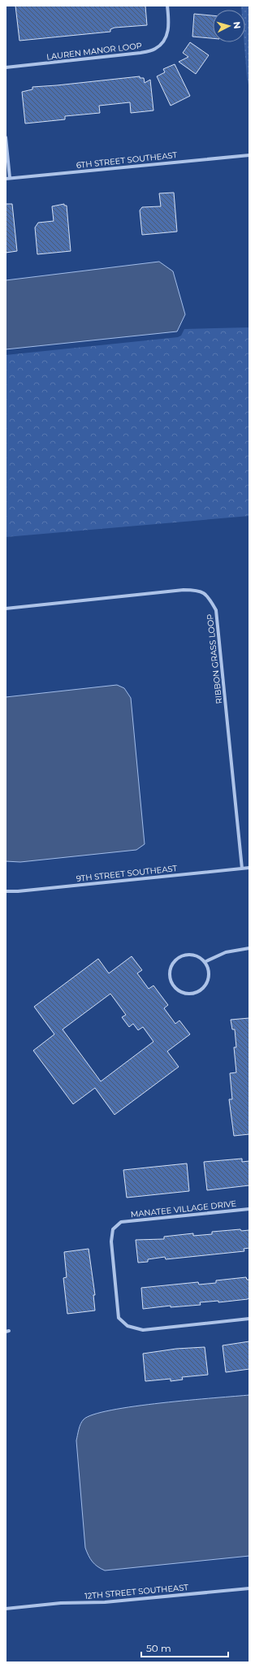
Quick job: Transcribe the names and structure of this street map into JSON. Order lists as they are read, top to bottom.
{
  "streets": {
    "street": [
      "LAUREN MANOR LOOP",
      "6TH STREET SOUTHEAST",
      "RIBBON GRASS LOOP",
      "9TH STREET SOUTHEAST",
      "MANATEE VILLAGE DRIVE",
      "12TH STREET SOUTHEAST"
    ]
  },
  "crossings": [
    ["RIBBON GRASS LOOP", "9TH STREET SOUTHEAST"]
  ],
  "scale_bar": "50 m",
  "north": "right"
}
